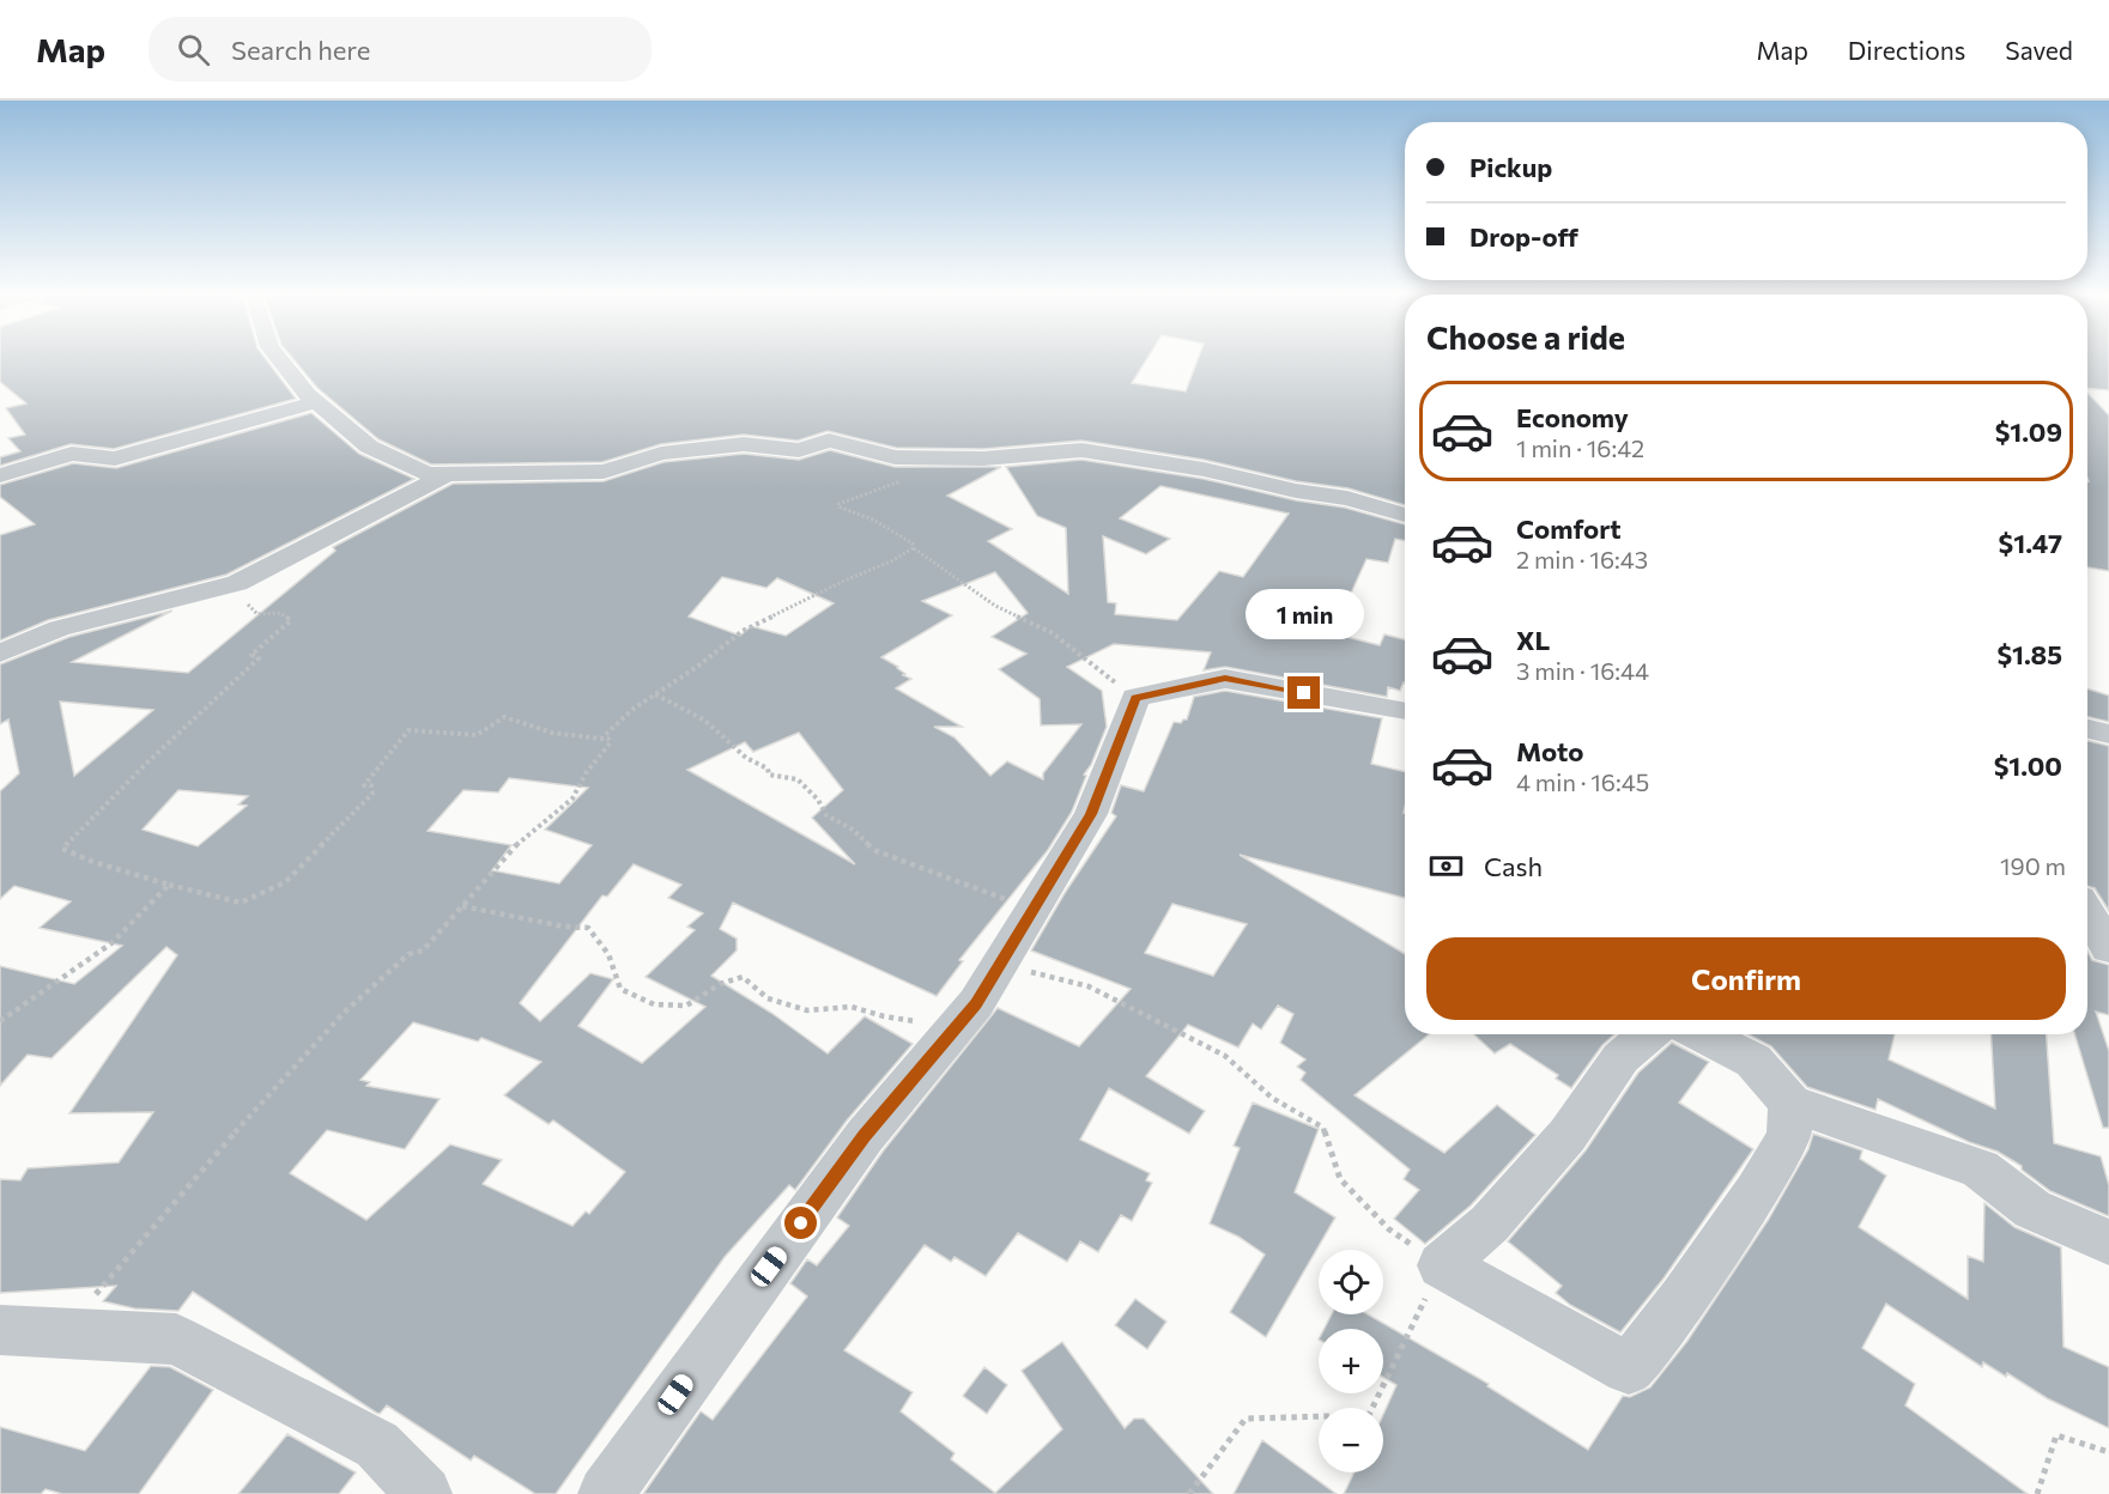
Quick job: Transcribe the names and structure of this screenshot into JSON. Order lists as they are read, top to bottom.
{
  "page": {
    "header": "Map",
    "search": "Search here",
    "nav": ["Map", "Directions", "Saved"],
    "banner": ["Pickup", "Drop-off"],
    "heading": "Choose a ride",
    "list": [
      {
        "name": "Economy",
        "note": "1 min · 16:42",
        "value": "$1.09"
      },
      {
        "name": "Comfort",
        "note": "2 min · 16:43",
        "value": "$1.47"
      },
      {
        "name": "XL",
        "note": "3 min · 16:44",
        "value": "$1.85"
      },
      {
        "name": "Moto",
        "note": "4 min · 16:45",
        "value": "$1.00"
      }
    ],
    "bubble": "1 min",
    "pay": ["Cash", "190 m"],
    "buttons": "Confirm",
    "map_buttons": ["+", "−"]
  }
}
